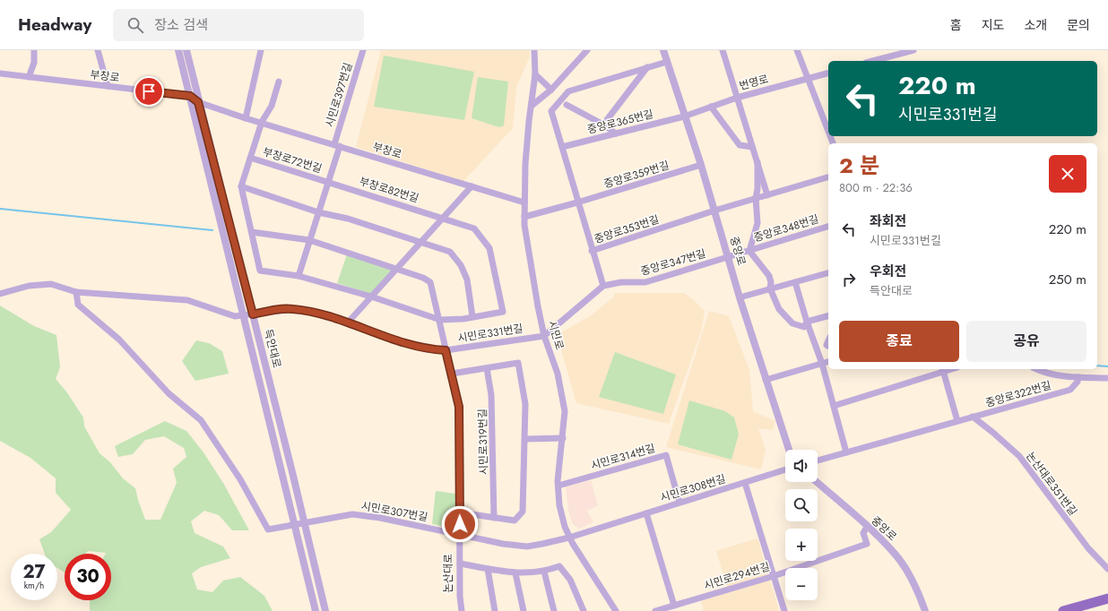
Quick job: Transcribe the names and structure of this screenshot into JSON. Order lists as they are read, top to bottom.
{
  "streets": {
    "street": [
      "부창로",
      "번영로",
      "시민로397번길",
      "중앙로365번길",
      "부창로72번길",
      "중앙로359번길",
      "부창로82번길",
      "중앙로348번길",
      "중앙로353번길",
      "중앙로",
      "중앙로347번길",
      "시민로331번길",
      "시민로",
      "득안대로",
      "중앙로322번길",
      "시민로319번길",
      "시민로314번길",
      "논산대로351번길",
      "시민로308번길",
      "시민로307번길",
      "논산대로",
      "시민로294번길"
    ]
  },
  "crossings": [
    ["부창로", "시민로397번길"],
    ["부창로", "부창로72번길"],
    ["부창로", "시민로"],
    ["부창로", "득안대로"],
    ["번영로", "중앙로365번길"],
    ["번영로", "중앙로"],
    ["중앙로365번길", "중앙로"],
    ["부창로72번길", "부창로82번길"],
    ["중앙로359번길", "중앙로353번길"],
    ["중앙로359번길", "중앙로"],
    ["중앙로359번길", "시민로"],
    ["중앙로348번길", "중앙로"],
    ["중앙로348번길", "중앙로347번길"],
    ["중앙로353번길", "중앙로"],
    ["중앙로", "중앙로347번길"],
    ["중앙로", "시민로294번길"],
    ["중앙로347번길", "시민로331번길"],
    ["중앙로347번길", "시민로"],
    ["시민로331번길", "시민로"],
    ["시민로331번길", "득안대로"],
    ["시민로331번길", "시민로307번길"],
    ["시민로", "시민로314번길"],
    ["시민로", "시민로308번길"],
    ["시민로", "시민로307번길"],
    ["득안대로", "시민로307번길"],
    ["중앙로322번길", "논산대로351번길"],
    ["시민로314번길", "시민로308번길"],
    ["시민로308번길", "시민로307번길"],
    ["시민로307번길", "논산대로"]
  ],
  "page": {
    "header": "Headway",
    "search": "장소 검색",
    "nav": [
      "홈",
      "지도",
      "소개",
      "문의"
    ],
    "turn": ["220 m", "시민로331번길"],
    "heading": ["2 분", "800 m · 22:36"],
    "list": [
      {
        "name": "좌회전",
        "note": "시민로331번길",
        "value": "220 m"
      },
      {
        "name": "우회전",
        "note": "득안대로",
        "value": "250 m"
      }
    ],
    "buttons": ["종료", "공유"],
    "map_buttons": ["+", "−"],
    "speed": "27 km/h",
    "limit": "30"
  }
}
